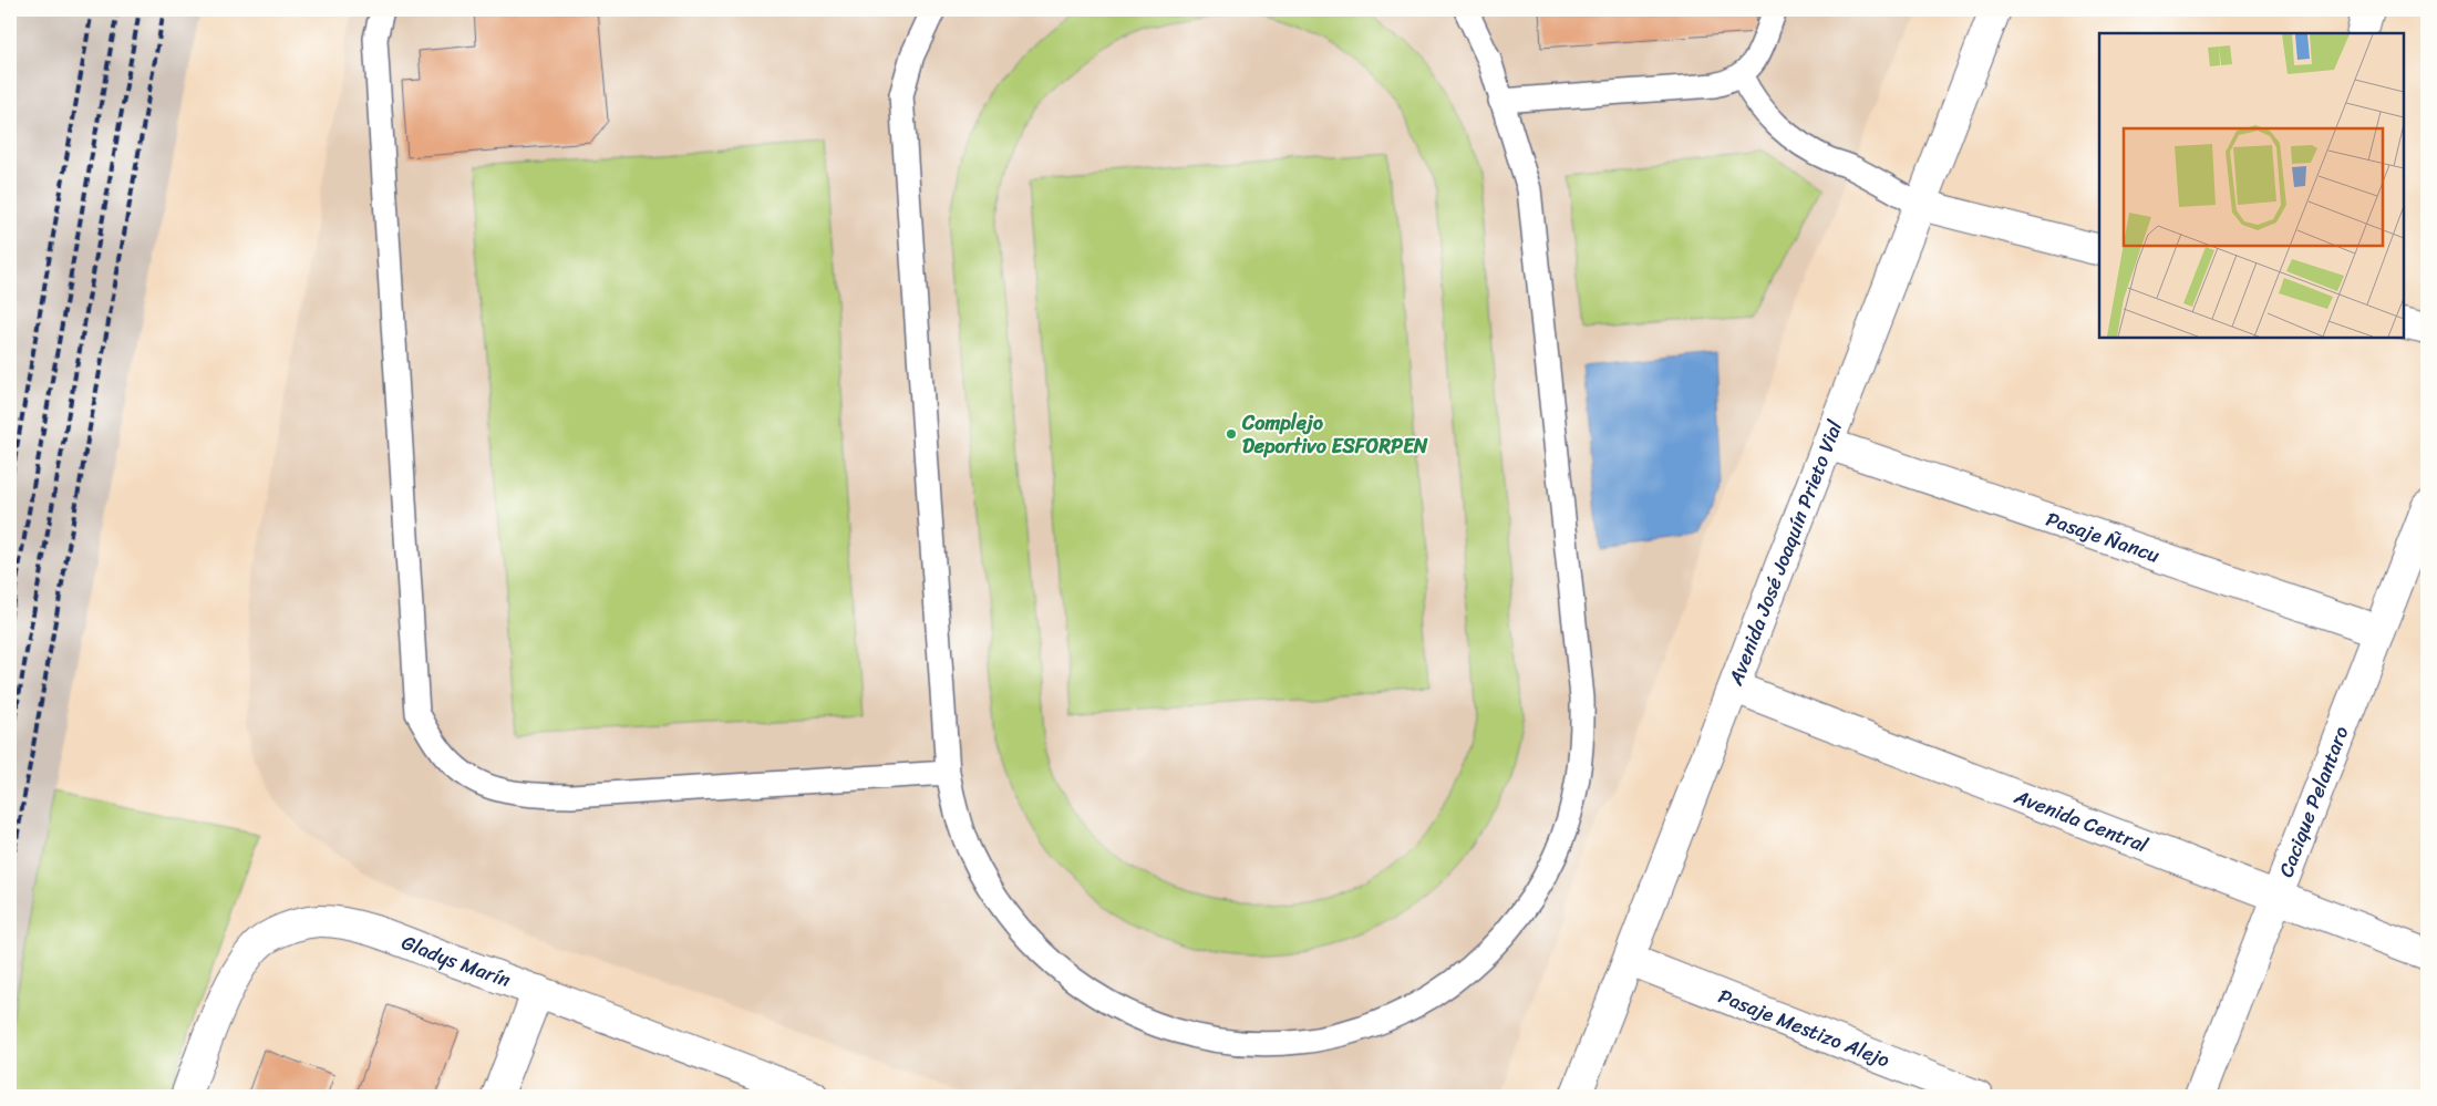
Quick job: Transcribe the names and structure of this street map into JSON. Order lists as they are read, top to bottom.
{
  "streets": {
    "street": [
      "Pasaje Ñancu",
      "Avenida José Joaquín Prieto Vial",
      "Cacique Pelantaro",
      "Avenida Central",
      "Gladys Marín",
      "Pasaje Mestizo Alejo"
    ]
  },
  "crossings": [
    ["Pasaje Ñancu", "Avenida José Joaquín Prieto Vial"],
    ["Pasaje Ñancu", "Cacique Pelantaro"],
    ["Avenida José Joaquín Prieto Vial", "Avenida Central"],
    ["Avenida José Joaquín Prieto Vial", "Pasaje Mestizo Alejo"],
    ["Cacique Pelantaro", "Avenida Central"]
  ],
  "places": ["Complejo Deportivo ESFORPEN"]
}
